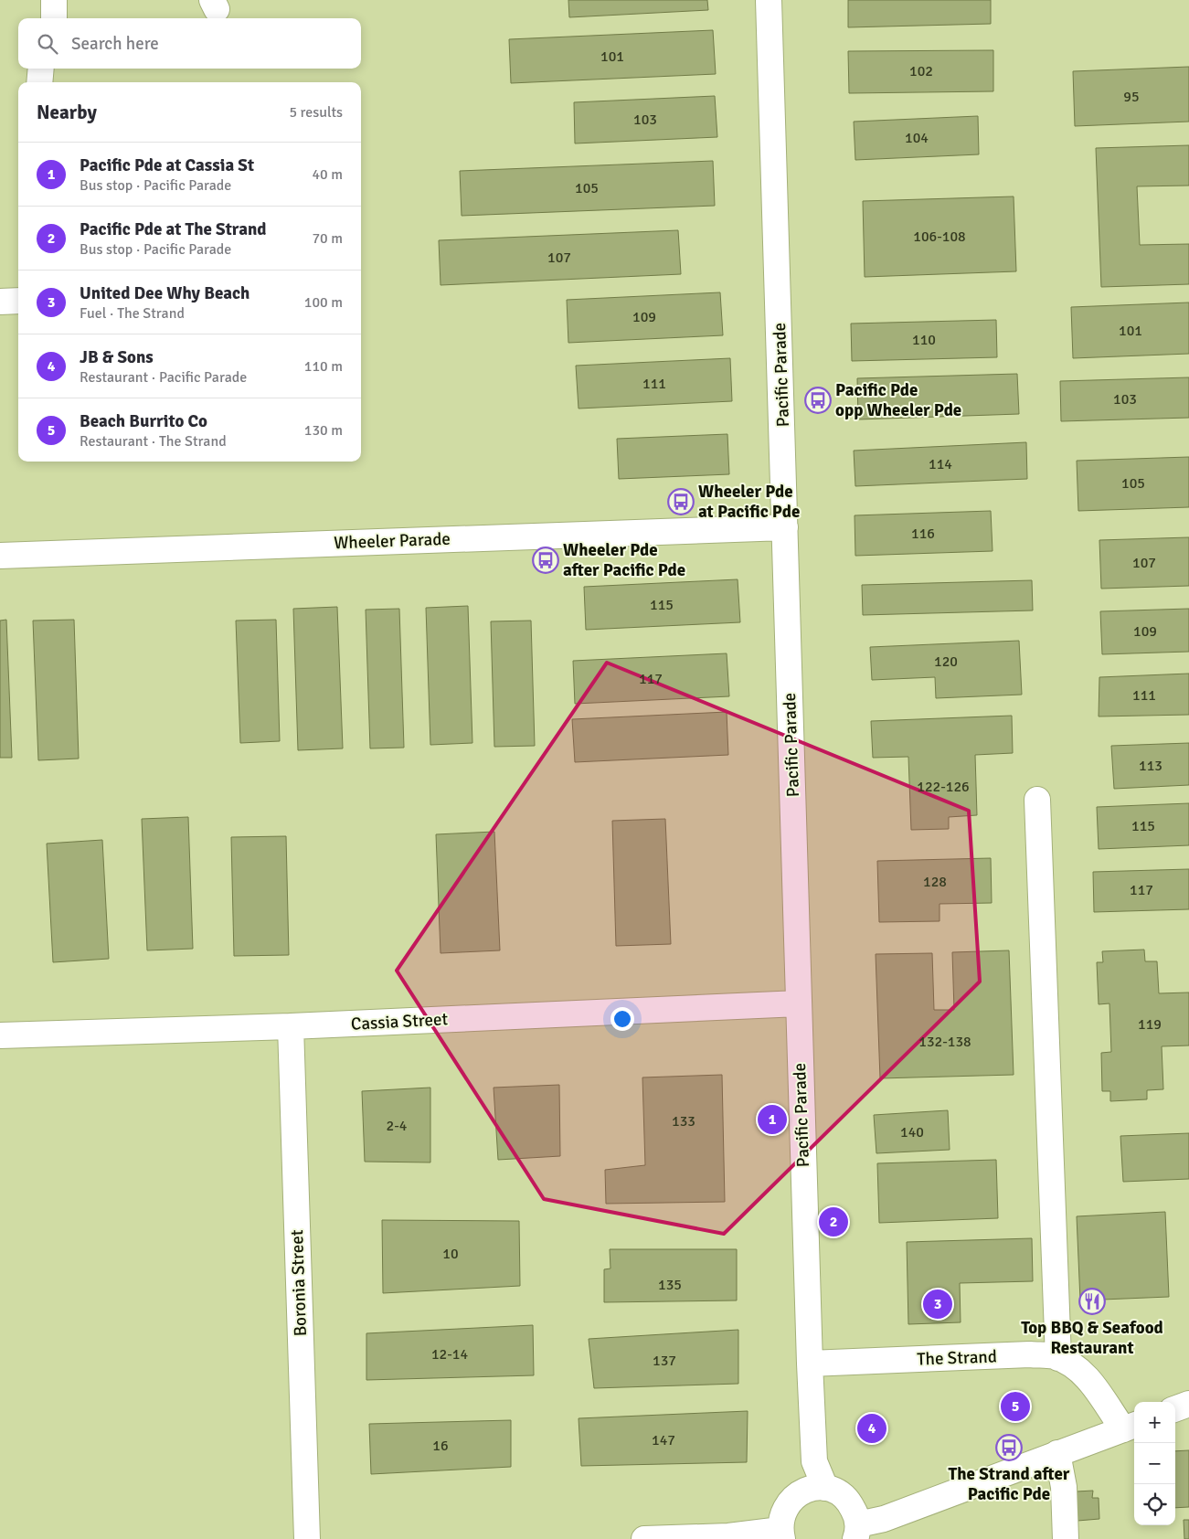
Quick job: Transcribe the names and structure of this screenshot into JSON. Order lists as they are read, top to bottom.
{
  "streets": {
    "street": [
      "Pacific Parade",
      "Wheeler Parade",
      "Cassia Street",
      "Boronia Street",
      "The Strand"
    ]
  },
  "crossings": [
    ["Pacific Parade", "Wheeler Parade"],
    ["Pacific Parade", "Cassia Street"],
    ["Pacific Parade", "The Strand"],
    ["Cassia Street", "Boronia Street"]
  ],
  "places": {
    "bus stop": [
      "Pacific Pde opp Wheeler Pde",
      "Wheeler Pde at Pacific Pde",
      "Wheeler Pde after Pacific Pde",
      "The Strand after Pacific Pde"
    ],
    "restaurant": ["Top BBQ & Seafood Restaurant"]
  },
  "house_numbers": [
    "101",
    "102",
    "95",
    "103",
    "104",
    "105",
    "106-108",
    "107",
    "109",
    "101",
    "110",
    "111",
    "103",
    "114",
    "105",
    "116",
    "107",
    "115",
    "109",
    "120",
    "117",
    "111",
    "113",
    "122-126",
    "115",
    "128",
    "117",
    "119",
    "132-138",
    "133",
    "2-4",
    "140",
    "10",
    "135",
    "12-14",
    "137",
    "147",
    "16"
  ],
  "page": {
    "search": "Search here",
    "heading": ["Nearby", "5 results"],
    "list": [
      {
        "mark": "1",
        "name": "Pacific Pde at Cassia St",
        "note": "Bus stop · Pacific Parade",
        "value": "40 m"
      },
      {
        "mark": "2",
        "name": "Pacific Pde at The Strand",
        "note": "Bus stop · Pacific Parade",
        "value": "70 m"
      },
      {
        "mark": "3",
        "name": "United Dee Why Beach",
        "note": "Fuel · The Strand",
        "value": "100 m"
      },
      {
        "mark": "4",
        "name": "JB & Sons",
        "note": "Restaurant · Pacific Parade",
        "value": "110 m"
      },
      {
        "mark": "5",
        "name": "Beach Burrito Co",
        "note": "Restaurant · The Strand",
        "value": "130 m"
      }
    ],
    "pins": [
      "1",
      "2",
      "3",
      "5",
      "4"
    ],
    "map_buttons": ["+", "−"]
  }
}
